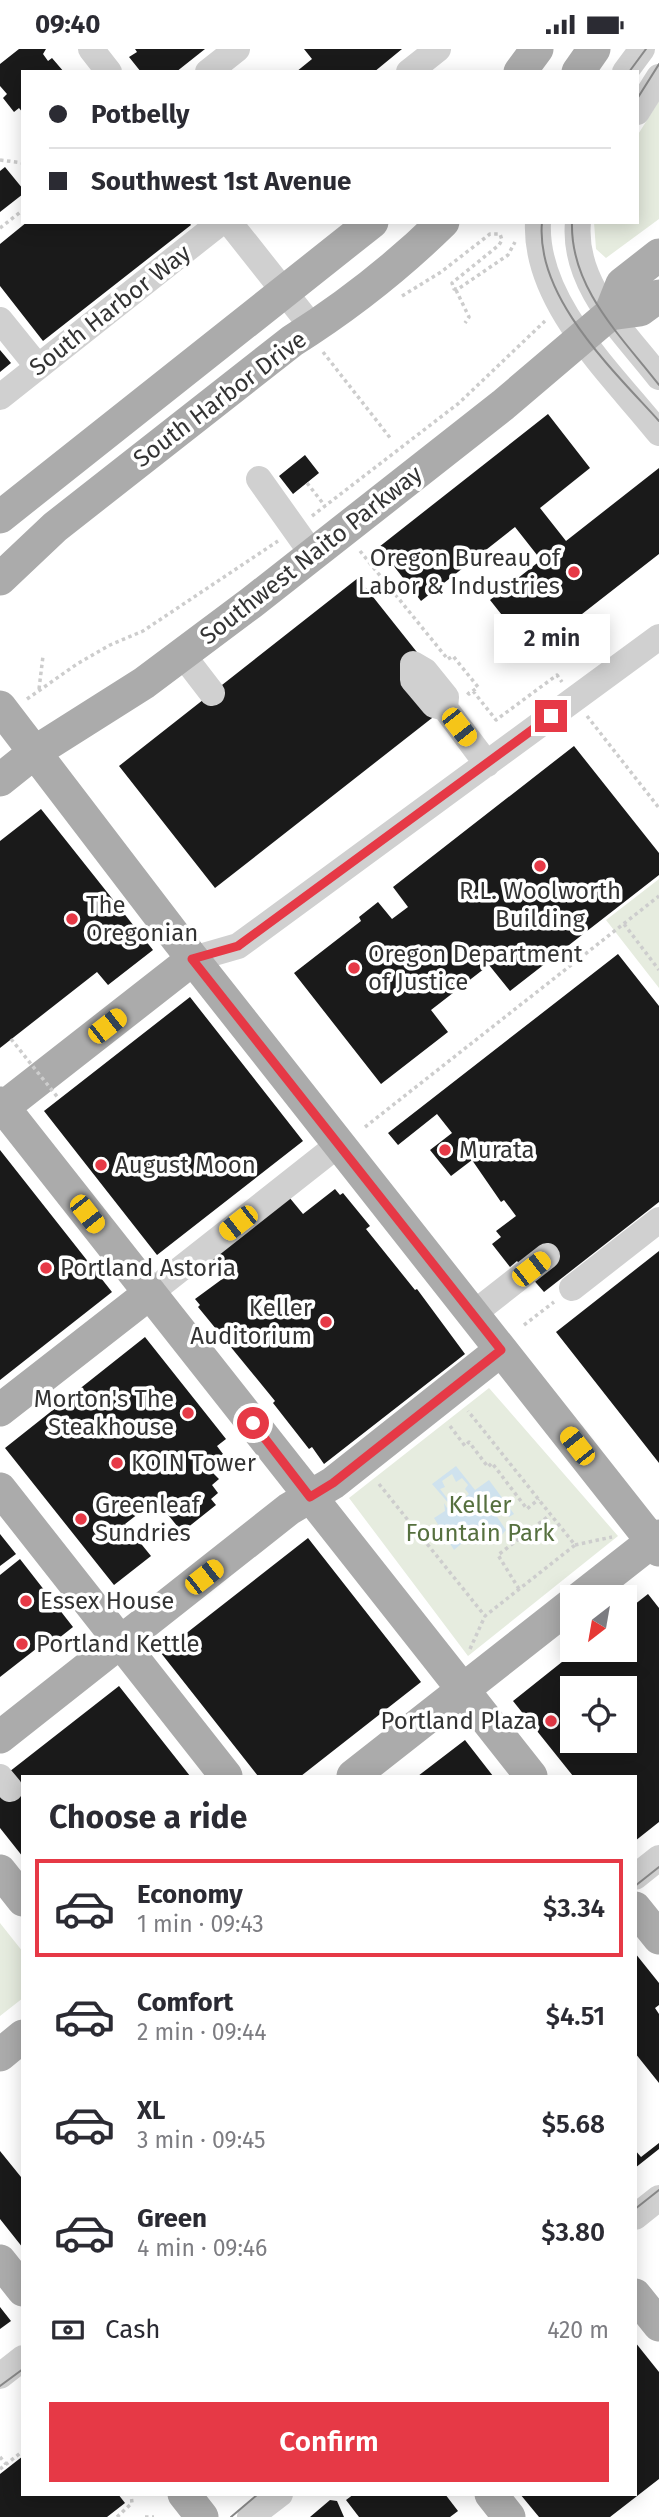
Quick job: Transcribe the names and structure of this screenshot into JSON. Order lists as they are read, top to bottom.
{
  "streets": {
    "main road": ["South Harbor Drive", "Southwest Naito Parkway"],
    "street": ["South Harbor Way"]
  },
  "parks": ["Keller Fountain Park"],
  "places": [
    "Oregon Bureau of Labor & Industries",
    "R.L. Woolworth Building",
    "The Oregonian",
    "Oregon Department of Justice",
    "Murata",
    "August Moon",
    "Portland Astoria",
    "Keller Auditorium",
    "Morton's The Steakhouse",
    "KOIN Tower",
    "Greenleaf Sundries",
    "Essex House",
    "Portland Kettle",
    "Portland Plaza"
  ],
  "north": "bottom left",
  "page": {
    "status": "09:40",
    "banner": ["Potbelly", "Southwest 1st Avenue"],
    "bubble": "2 min",
    "heading": "Choose a ride",
    "list": [
      {
        "name": "Economy",
        "note": "1 min · 09:43",
        "value": "$3.34"
      },
      {
        "name": "Comfort",
        "note": "2 min · 09:44",
        "value": "$4.51"
      },
      {
        "name": "XL",
        "note": "3 min · 09:45",
        "value": "$5.68"
      },
      {
        "name": "Green",
        "note": "4 min · 09:46",
        "value": "$3.80"
      }
    ],
    "pay": ["Cash", "420 m"],
    "buttons": "Confirm"
  }
}
